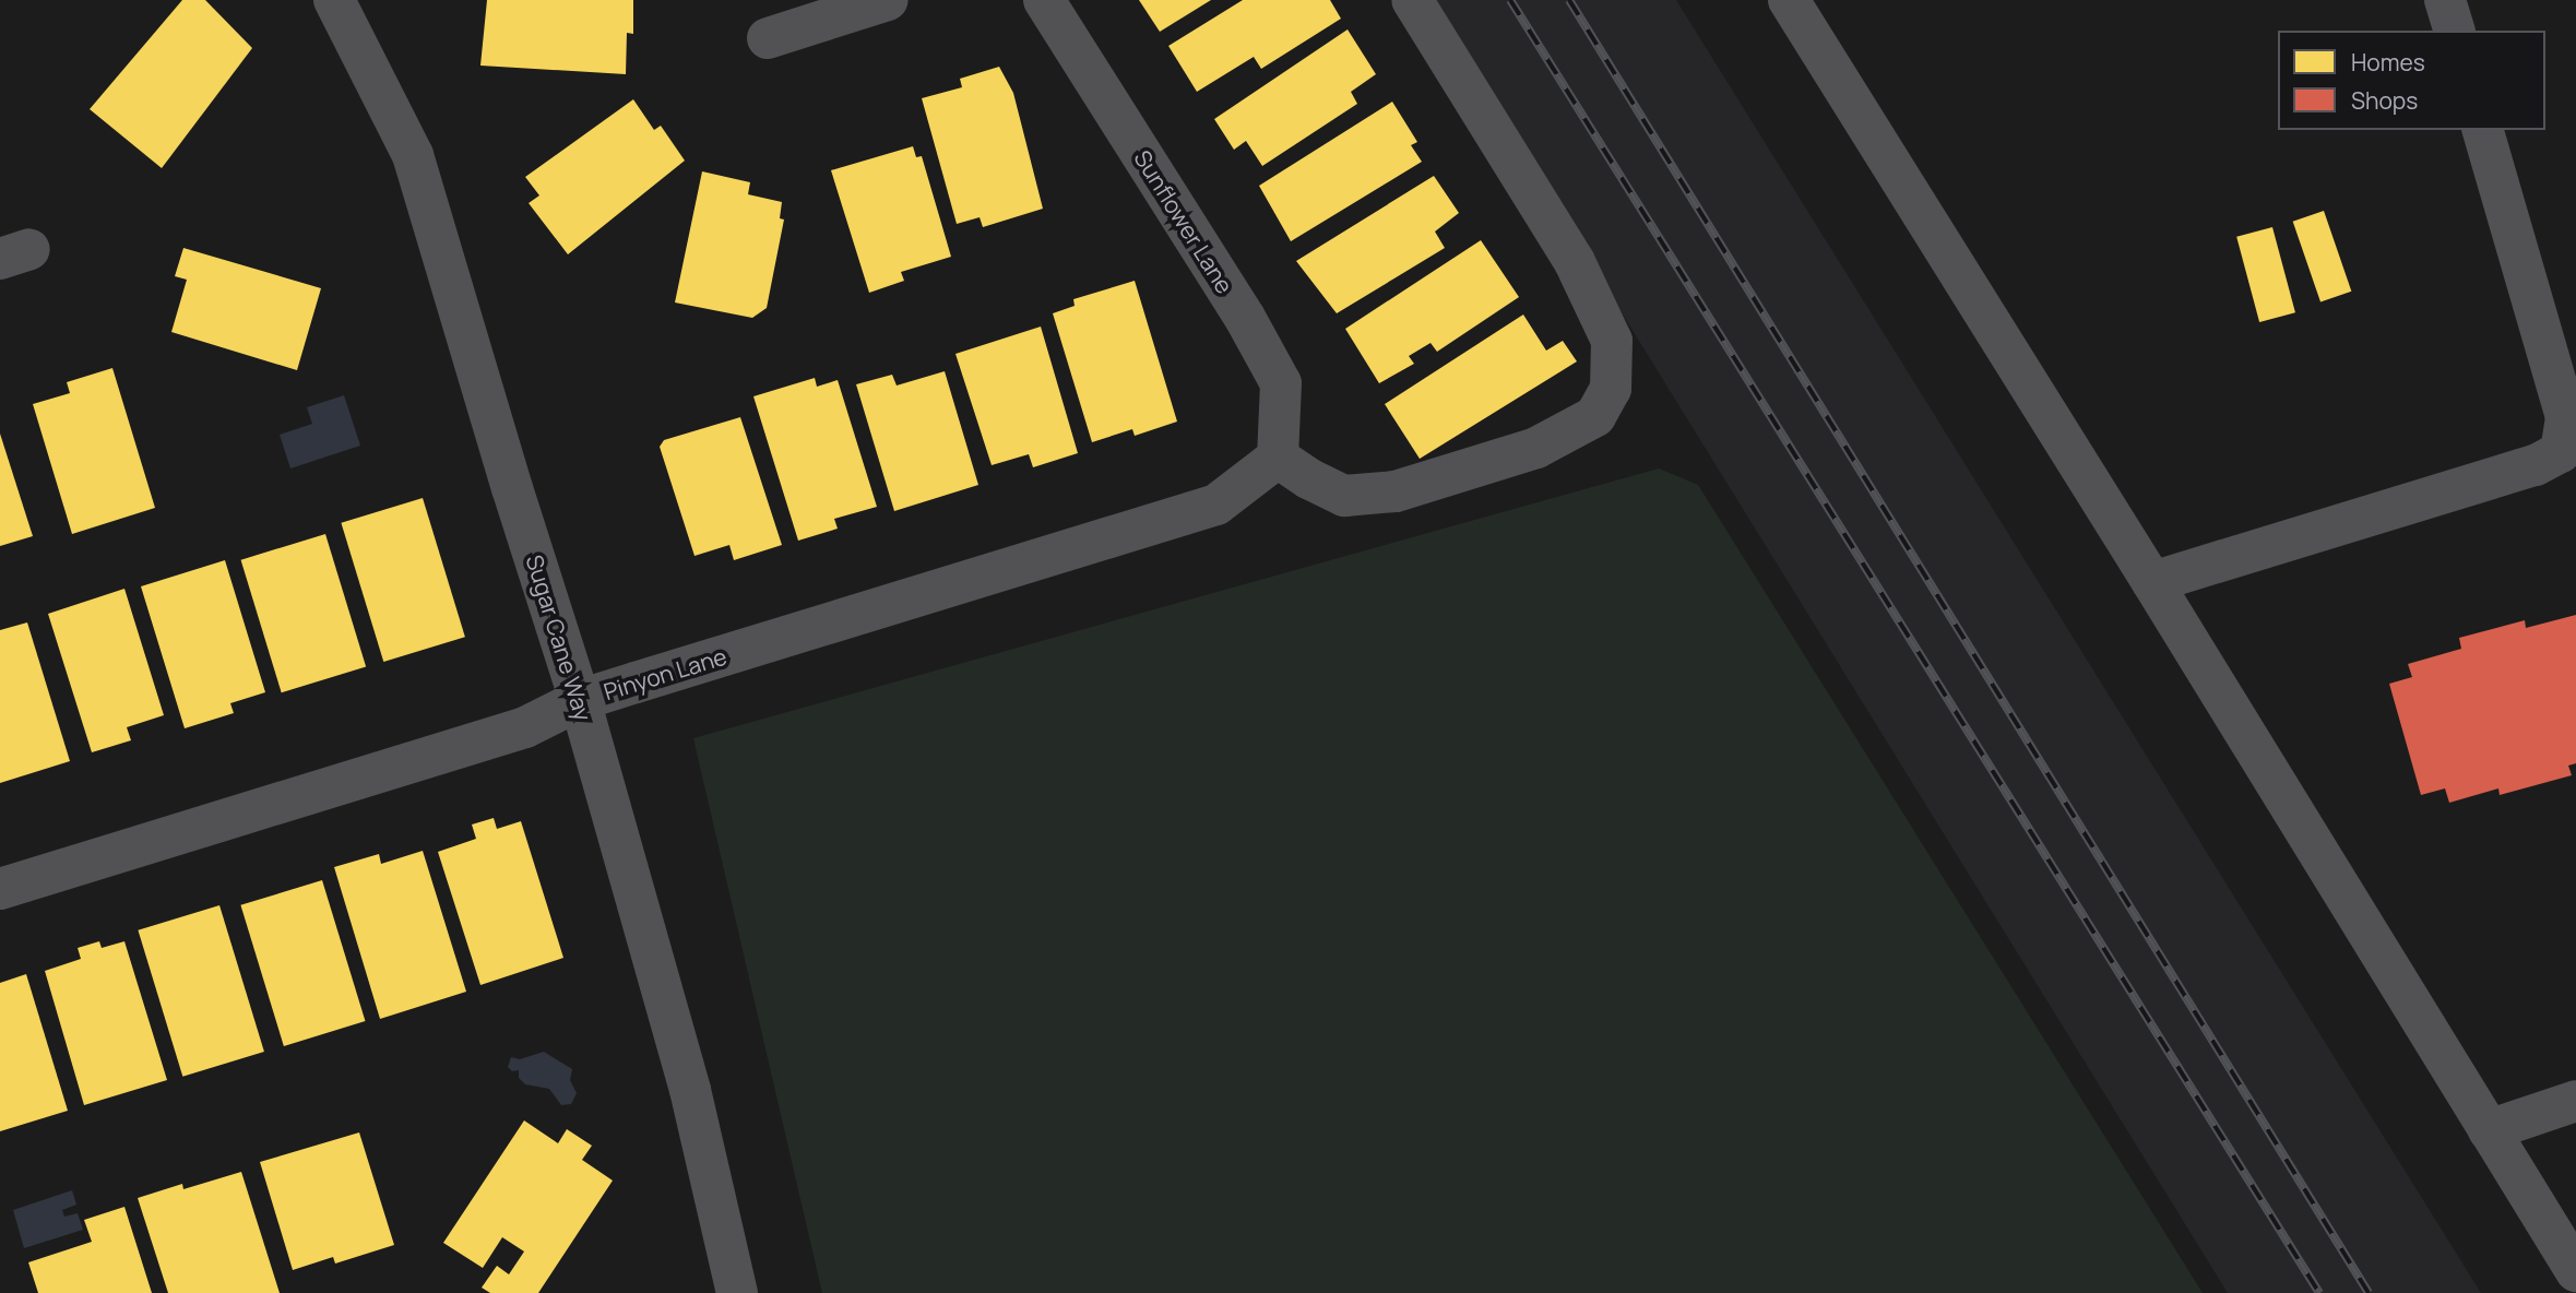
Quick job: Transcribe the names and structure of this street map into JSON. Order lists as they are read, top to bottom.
{
  "streets": {
    "street": ["Sunflower Lane", "Sugar Cane Way", "Pinyon Lane"]
  },
  "crossings": [
    ["Sunflower Lane", "Pinyon Lane"],
    ["Sugar Cane Way", "Pinyon Lane"]
  ],
  "legend": ["Homes", "Shops"]
}
